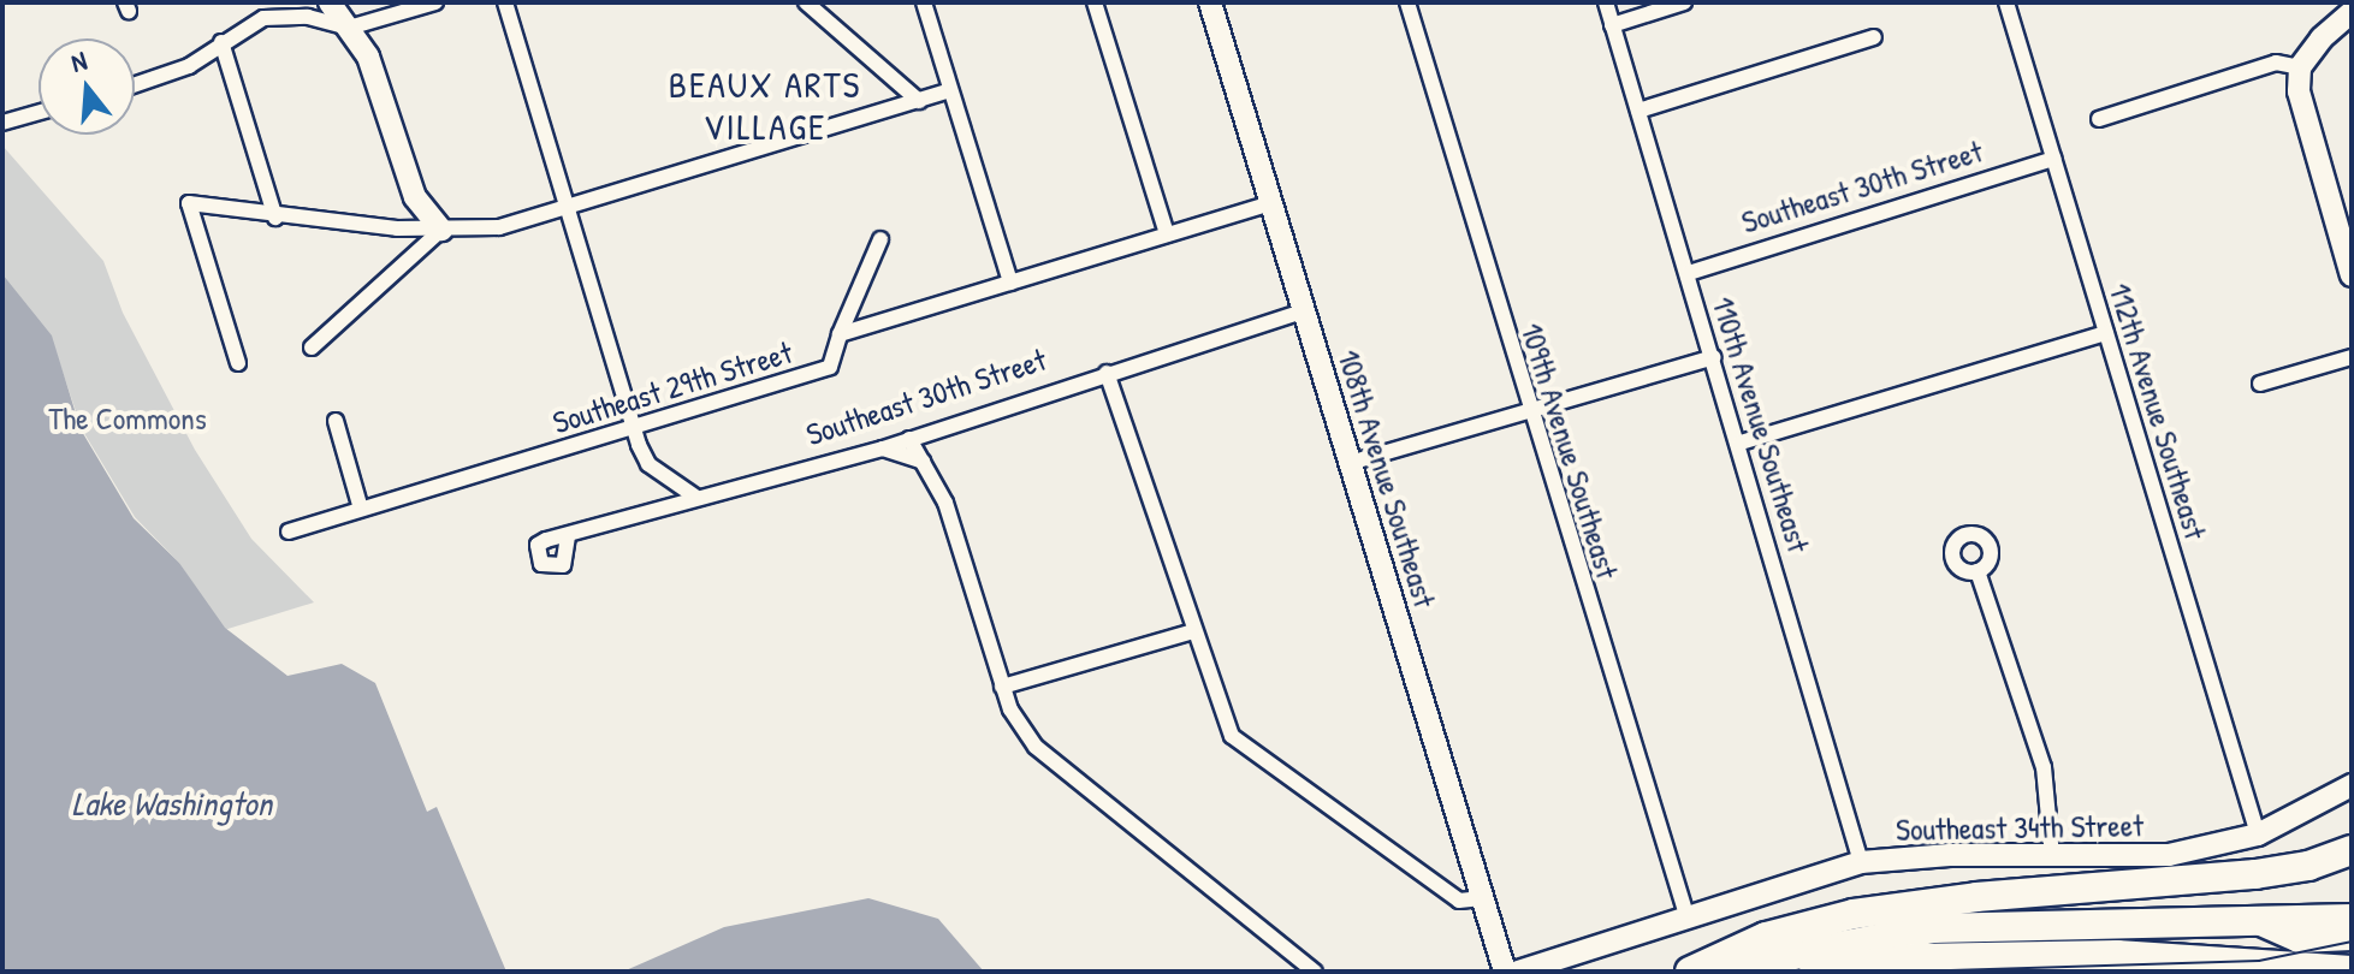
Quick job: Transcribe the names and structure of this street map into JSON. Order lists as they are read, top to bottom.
{
  "streets": {
    "street": [
      "Southeast 30th Street",
      "Southeast 29th Street",
      "112th Avenue Southeast",
      "110th Avenue Southeast",
      "109th Avenue Southeast",
      "108th Avenue Southeast",
      "Southeast 34th Street"
    ]
  },
  "crossings": [
    ["Southeast 30th Street", "112th Avenue Southeast"],
    ["Southeast 30th Street", "110th Avenue Southeast"],
    ["Southeast 30th Street", "108th Avenue Southeast"],
    ["112th Avenue Southeast", "Southeast 34th Street"],
    ["110th Avenue Southeast", "Southeast 34th Street"],
    ["109th Avenue Southeast", "Southeast 34th Street"]
  ],
  "districts": ["BEAUX ARTS VILLAGE"],
  "water": ["Lake Washington"],
  "parks": ["The Commons"],
  "north": "top"
}
